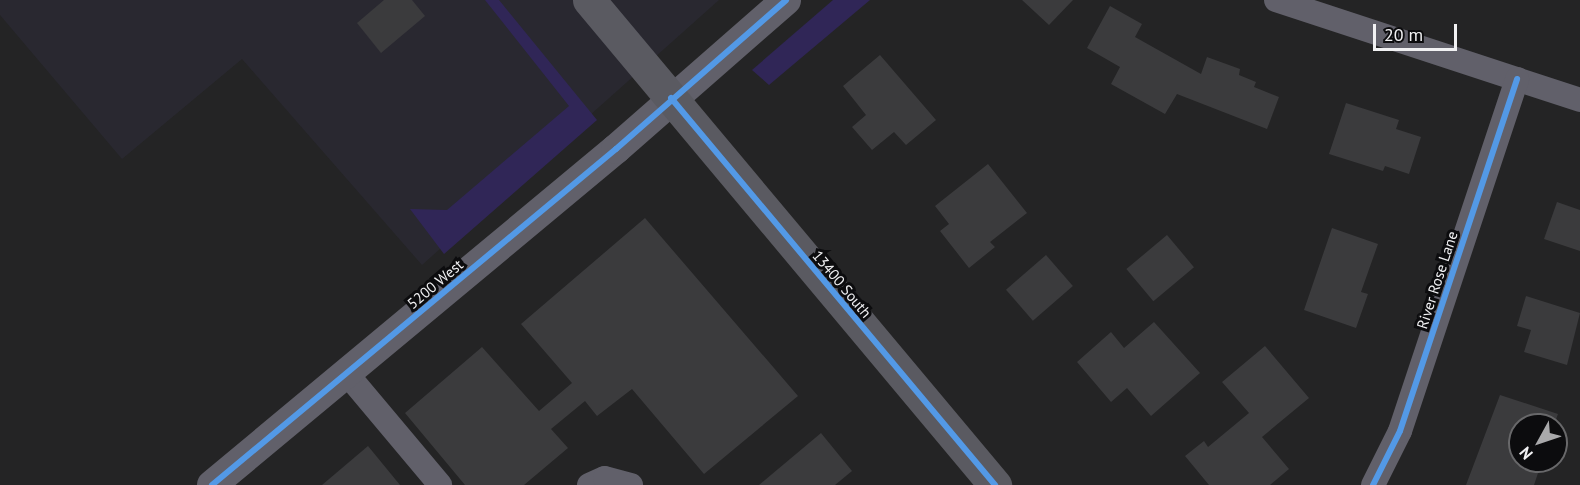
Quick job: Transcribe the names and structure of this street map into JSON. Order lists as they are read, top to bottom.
{
  "streets": {
    "main road": ["13400 South"],
    "street": ["River Rose Lane", "5200 West"]
  },
  "crossings": [
    ["5200 West", "13400 South"]
  ],
  "scale_bar": "20 m",
  "north": "bottom left"
}
